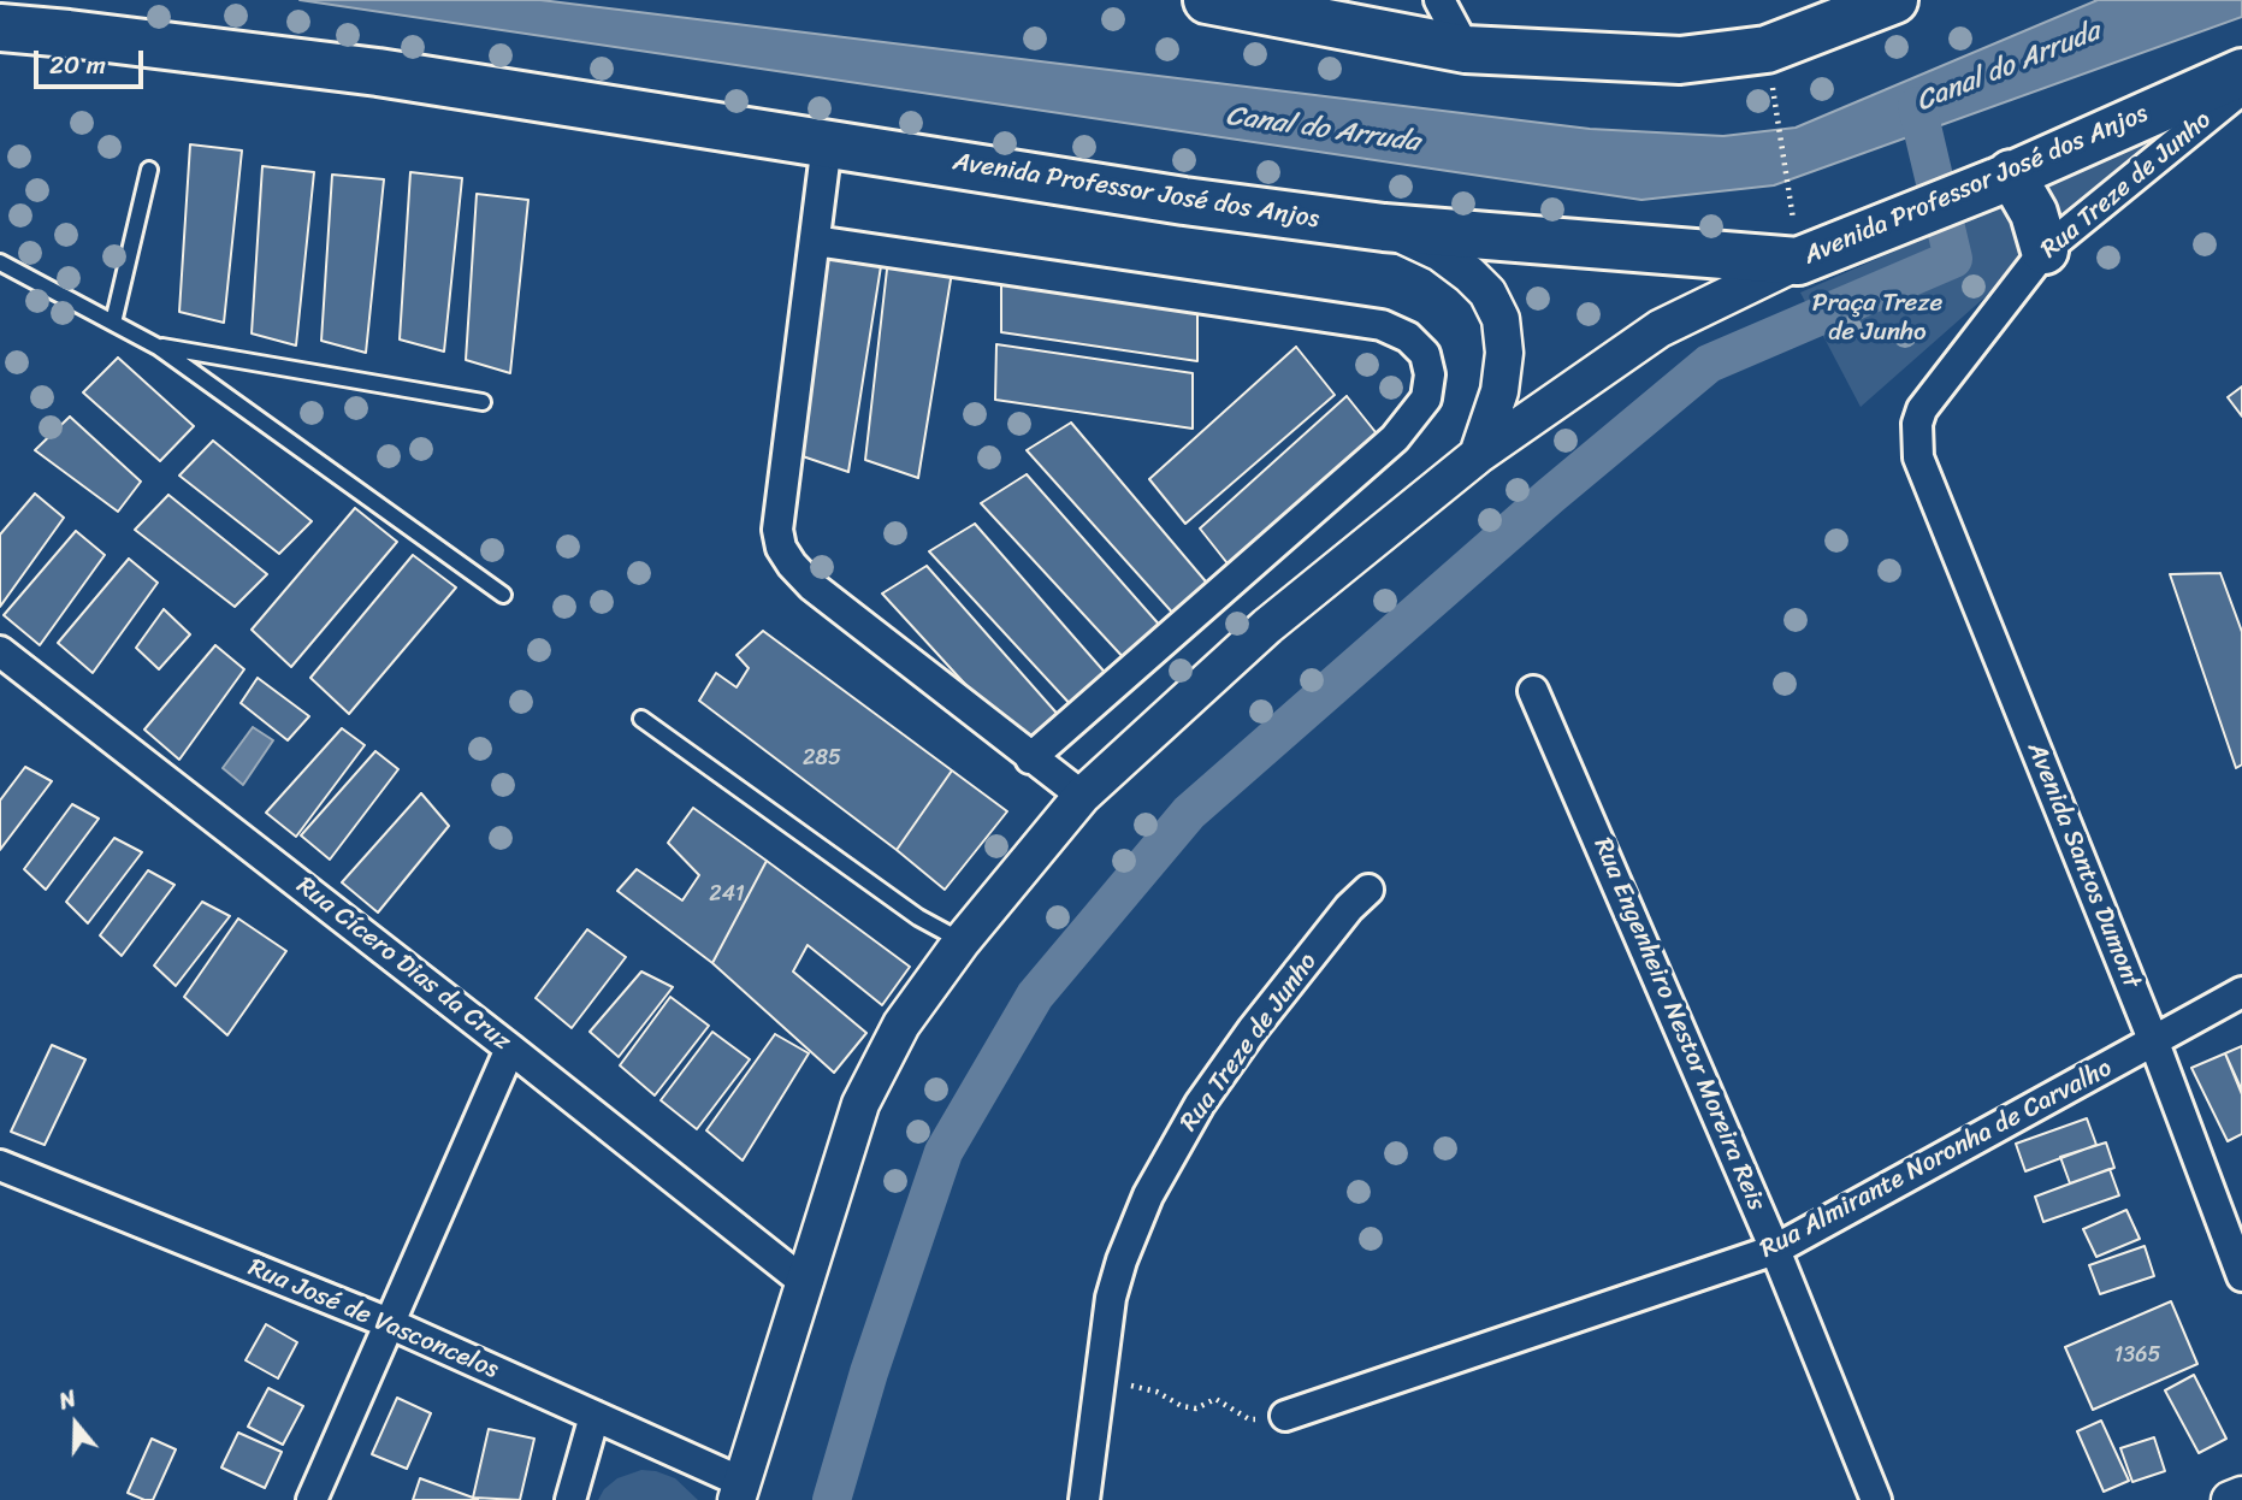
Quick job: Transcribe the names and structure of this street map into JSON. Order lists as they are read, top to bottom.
{
  "streets": {
    "main road": ["Avenida Professor José dos Anjos"],
    "street": [
      "Rua Treze de Junho",
      "Avenida Santos Dumont",
      "Rua Cícero Dias da Cruz",
      "Rua Engenheiro Nestor Moreira Reis",
      "Rua Almirante Noronha de Carvalho",
      "Rua José de Vasconcelos"
    ]
  },
  "crossings": [
    ["Rua Treze de Junho", "Avenida Santos Dumont"],
    ["Avenida Santos Dumont", "Rua Almirante Noronha de Carvalho"],
    ["Rua Engenheiro Nestor Moreira Reis", "Rua Almirante Noronha de Carvalho"]
  ],
  "water": ["Canal do Arruda"],
  "parks": ["Praça Treze de Junho"],
  "house_numbers": ["285", "241", "1365"],
  "scale_bar": "20 m",
  "north": "top"
}
